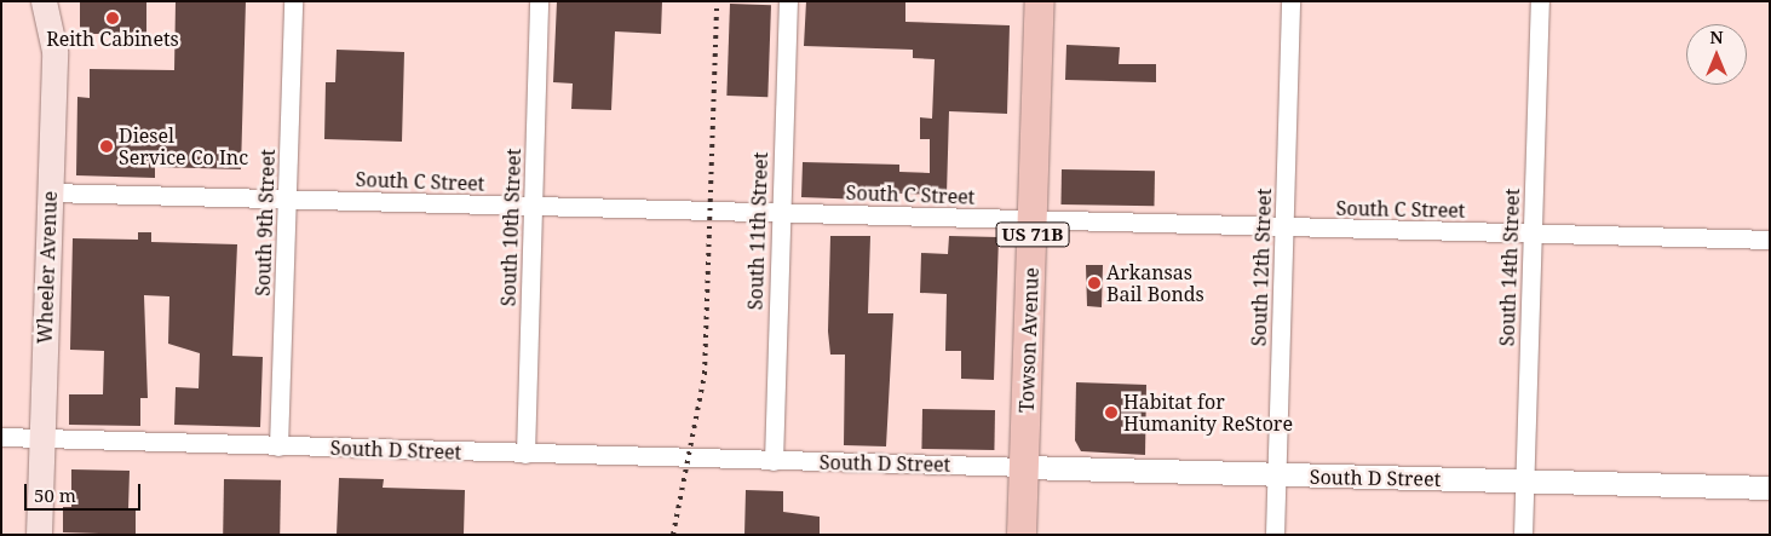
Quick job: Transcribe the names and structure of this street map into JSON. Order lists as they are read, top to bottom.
{
  "streets": {
    "main road": ["US 71B", "Wheeler Avenue", "Towson Avenue"],
    "street": [
      "South C Street",
      "South 9th Street",
      "South 10th Street",
      "South 11th Street",
      "South 12th Street",
      "South 14th Street",
      "South D Street"
    ]
  },
  "crossings": [
    ["South C Street", "South 9th Street"],
    ["South C Street", "South 10th Street"],
    ["South C Street", "South 11th Street"],
    ["South C Street", "Wheeler Avenue"],
    ["South C Street", "South 12th Street"],
    ["South C Street", "South 14th Street"],
    ["South C Street", "Towson Avenue"],
    ["South 9th Street", "South D Street"],
    ["South 10th Street", "South D Street"],
    ["South 11th Street", "South D Street"],
    ["Wheeler Avenue", "South D Street"],
    ["South 12th Street", "South D Street"],
    ["South 14th Street", "South D Street"],
    ["Towson Avenue", "South D Street"]
  ],
  "places": [
    "Reith Cabinets",
    "Diesel Service Co Inc",
    "Arkansas Bail Bonds",
    "Habitat for Humanity ReStore"
  ],
  "scale_bar": "50 m",
  "north": "top"
}
